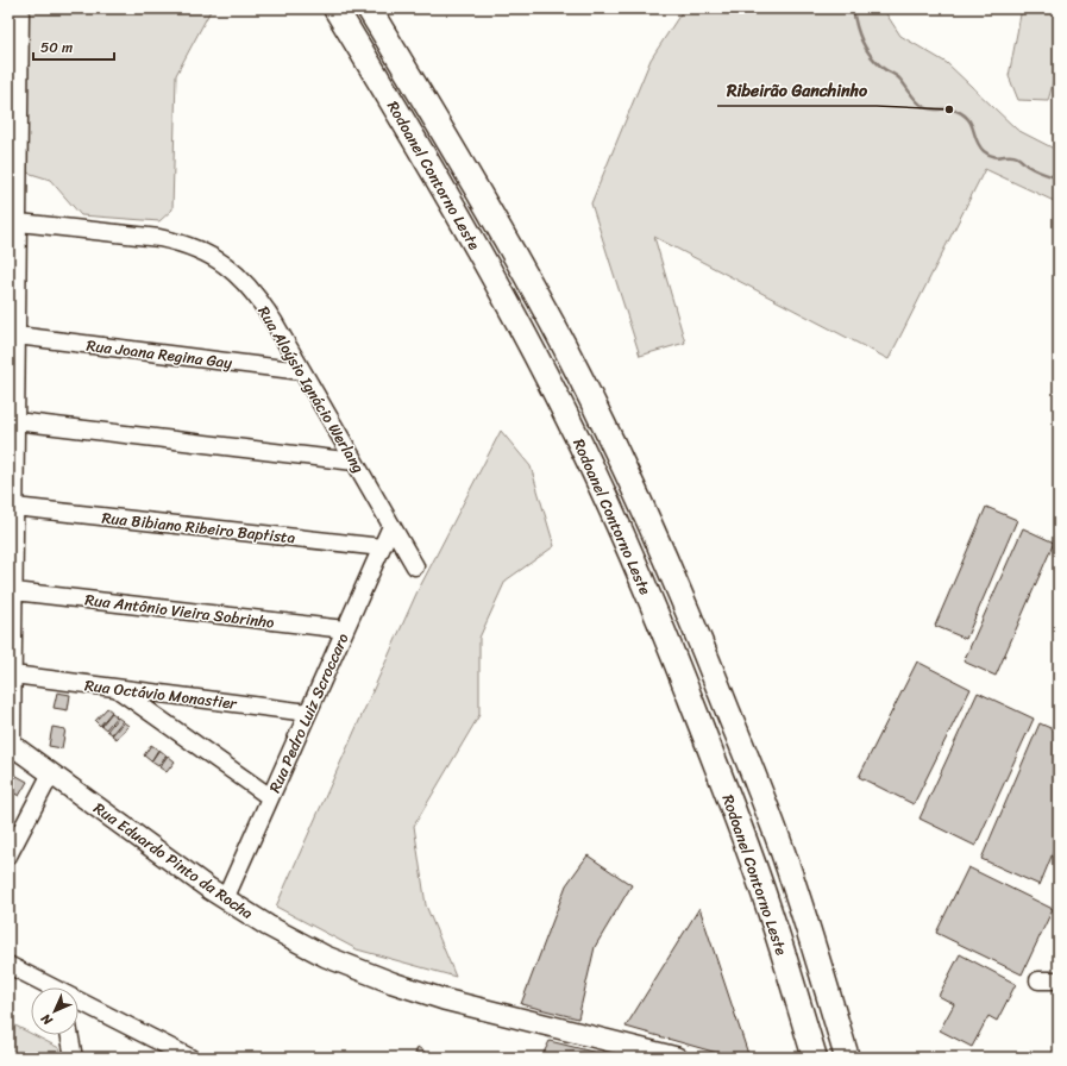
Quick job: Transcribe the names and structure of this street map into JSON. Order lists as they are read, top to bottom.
{
  "streets": {
    "highway": ["Rodoanel Contorno Leste"],
    "main road": ["Rua Eduardo Pinto da Rocha"],
    "street": [
      "Rua Joana Regina Gay",
      "Rua Aloýsio Ignácio Werlang",
      "Rua Bibiano Ribeiro Baptista",
      "Rua Antônio Vieira Sobrinho",
      "Rua Octávio Monastier",
      "Rua Pedro Luiz Scroccaro"
    ]
  },
  "crossings": [
    ["Rua Joana Regina Gay", "Rua Aloýsio Ignácio Werlang"],
    ["Rua Aloýsio Ignácio Werlang", "Rua Pedro Luiz Scroccaro"],
    ["Rua Bibiano Ribeiro Baptista", "Rua Pedro Luiz Scroccaro"],
    ["Rua Antônio Vieira Sobrinho", "Rua Pedro Luiz Scroccaro"],
    ["Rua Octávio Monastier", "Rua Pedro Luiz Scroccaro"],
    ["Rua Pedro Luiz Scroccaro", "Rua Eduardo Pinto da Rocha"]
  ],
  "places": ["Ribeirão Ganchinho"],
  "scale_bar": "50 m",
  "north": "bottom left"
}
